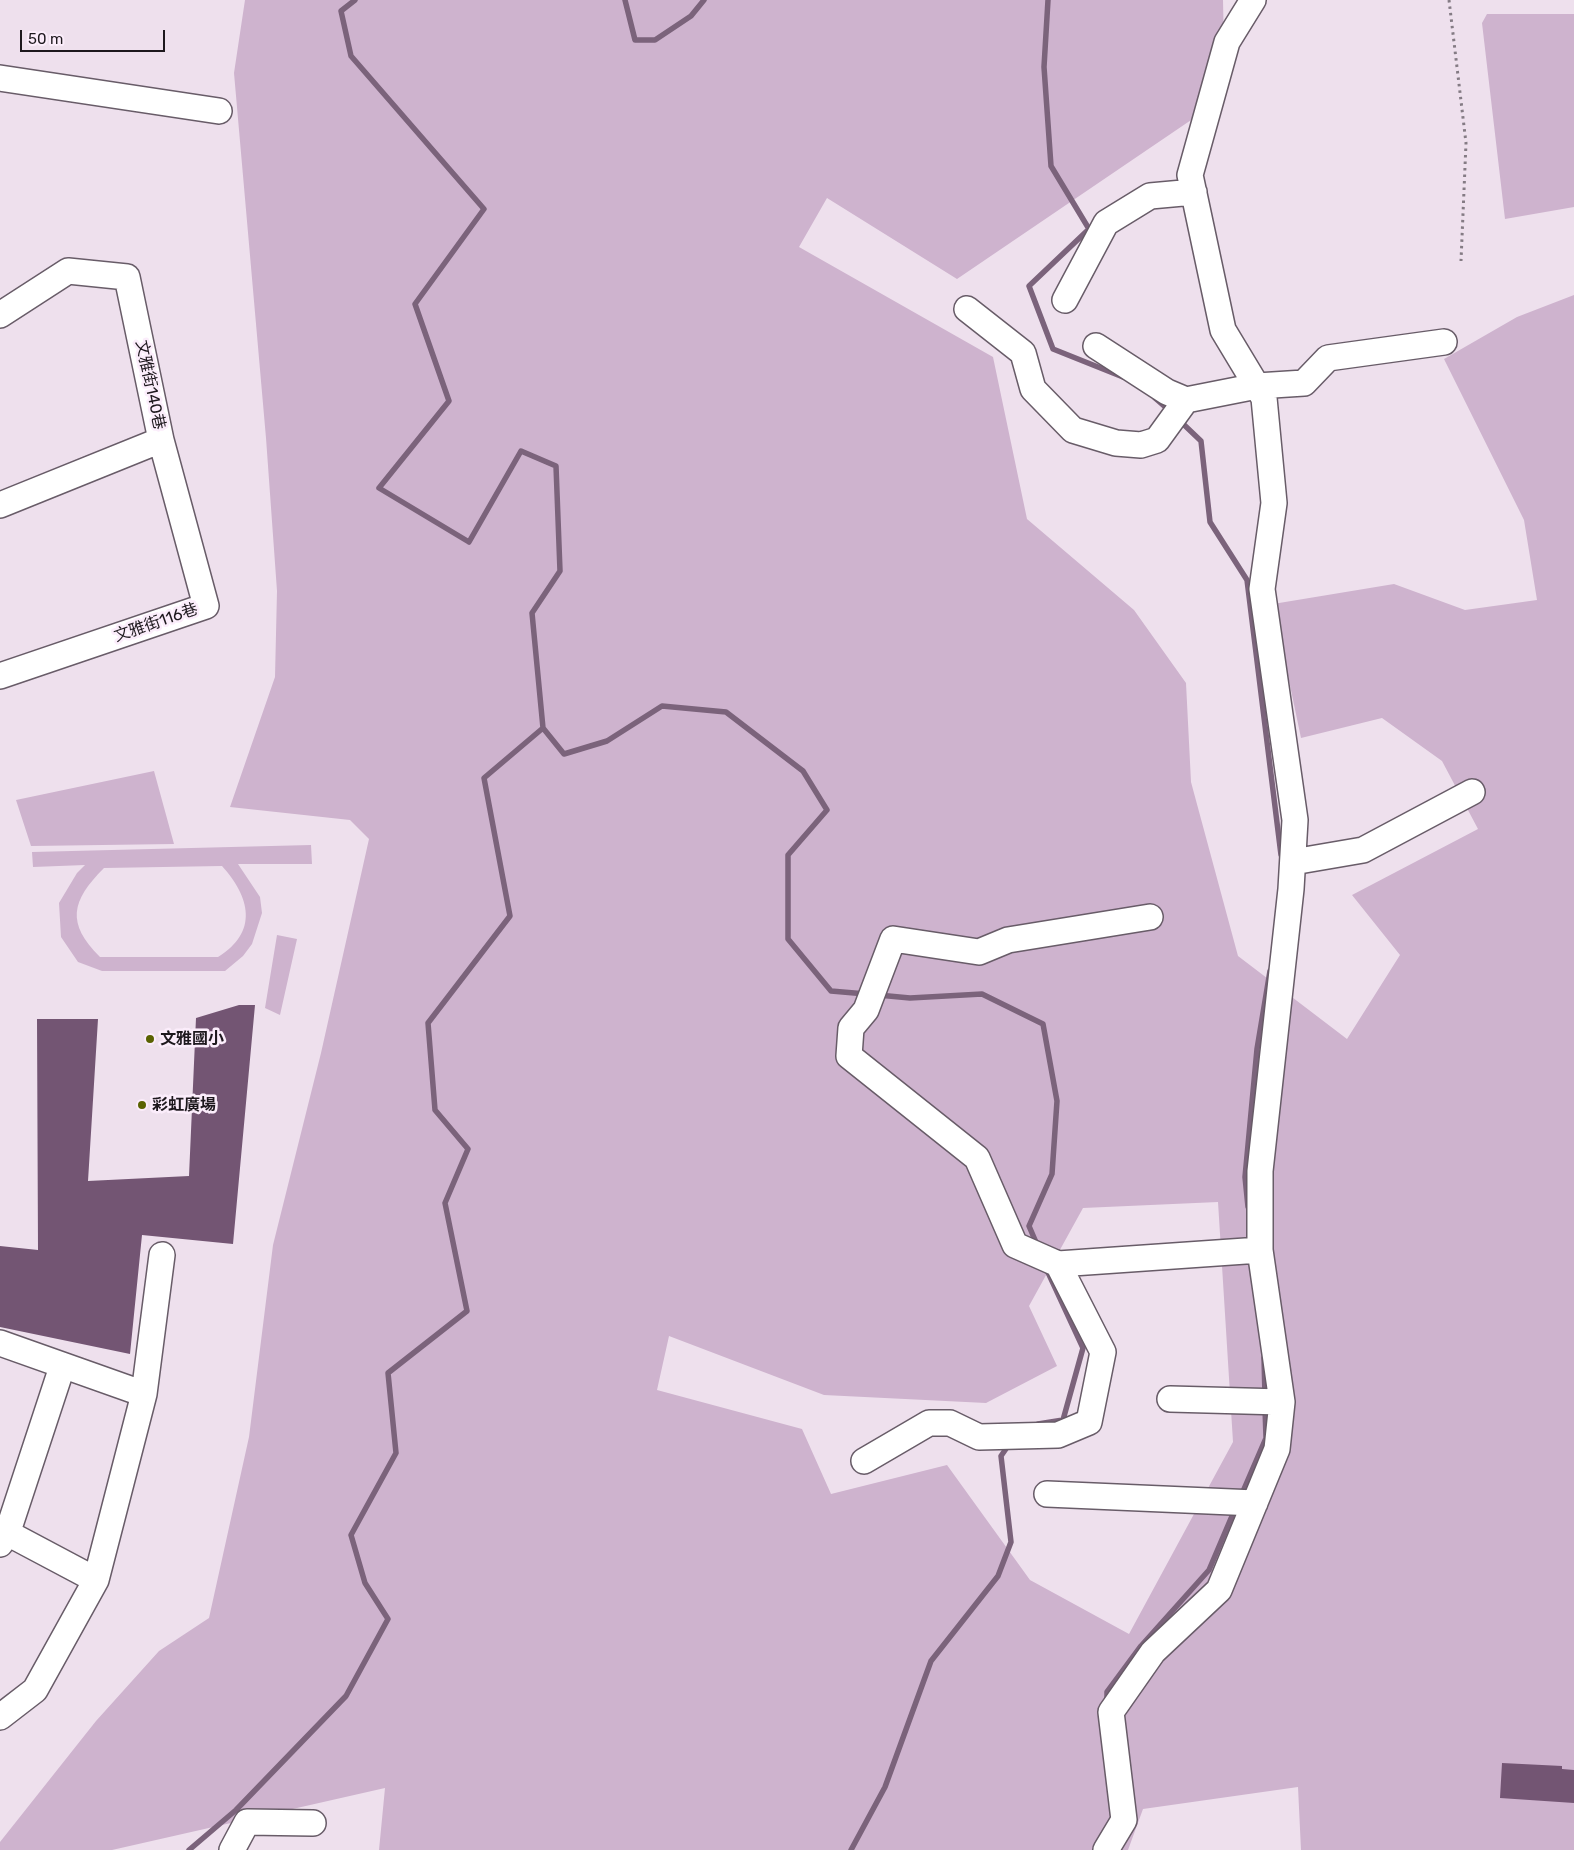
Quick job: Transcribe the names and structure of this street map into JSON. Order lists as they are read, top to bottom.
{
  "streets": {
    "street": ["文雅街140巷", "文雅街116巷"]
  },
  "crossings": [
    ["文雅街140巷", "文雅街116巷"]
  ],
  "places": ["文雅國小", "彩虹廣場"],
  "scale_bar": "50 m"
}
